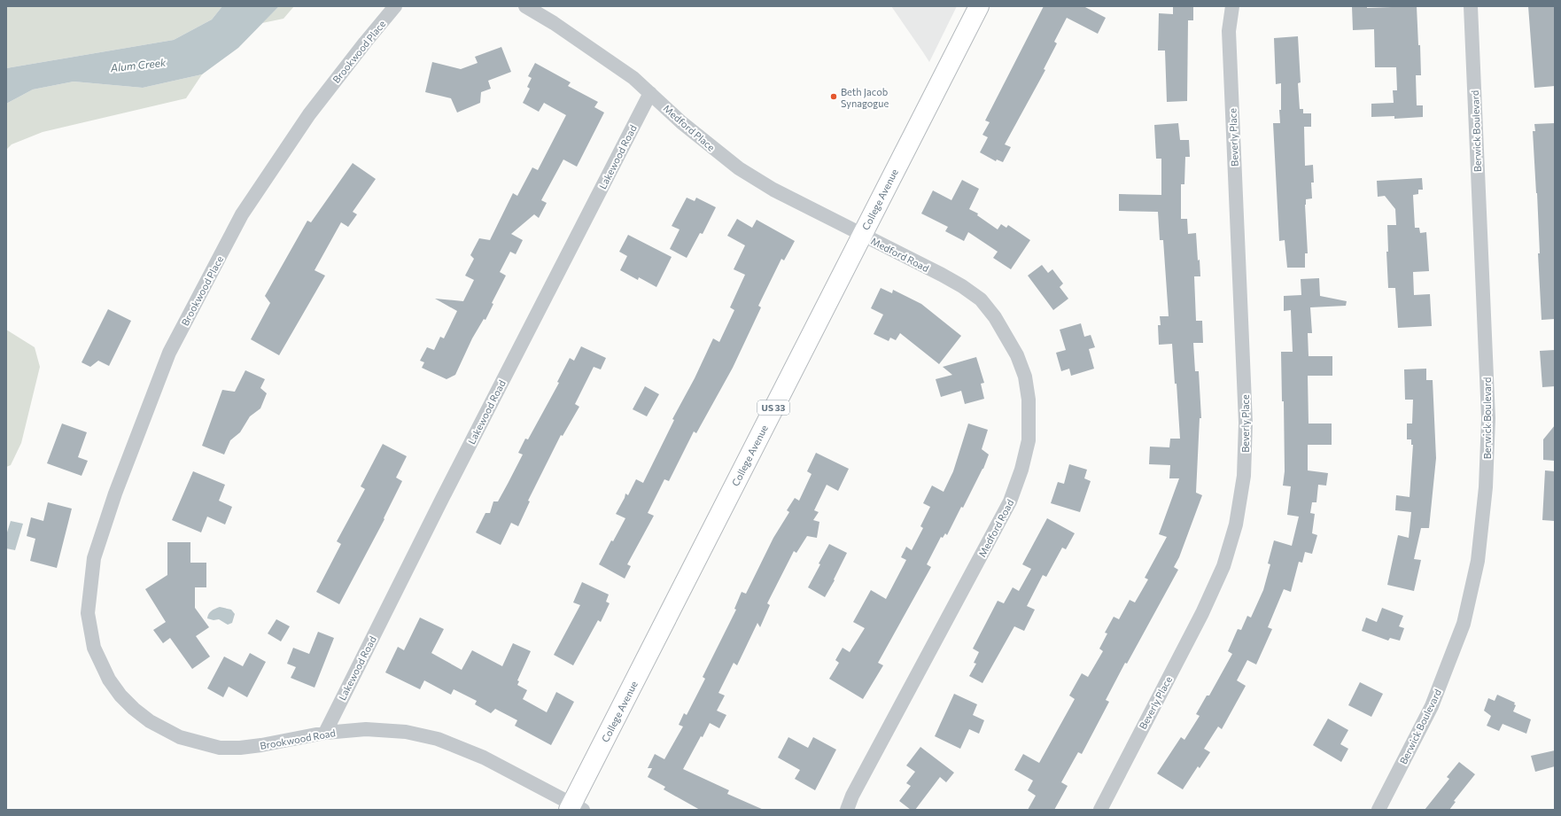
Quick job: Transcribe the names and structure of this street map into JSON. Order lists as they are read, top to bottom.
{
  "streets": {
    "main road": ["College Avenue", "US 33"],
    "street": [
      "Brookwood Place",
      "Medford Place",
      "Berwick Boulevard",
      "Beverly Place",
      "Lakewood Road",
      "Medford Road",
      "Brookwood Road"
    ]
  },
  "crossings": [
    ["Brookwood Place", "Brookwood Road"],
    ["Medford Place", "Lakewood Road"],
    ["Medford Place", "College Avenue"],
    ["Medford Place", "Medford Road"],
    ["Lakewood Road", "Brookwood Road"],
    ["College Avenue", "Medford Road"],
    ["College Avenue", "Brookwood Road"]
  ],
  "water": ["Alum Creek"],
  "places": ["Beth Jacob Synagogue"]
}
